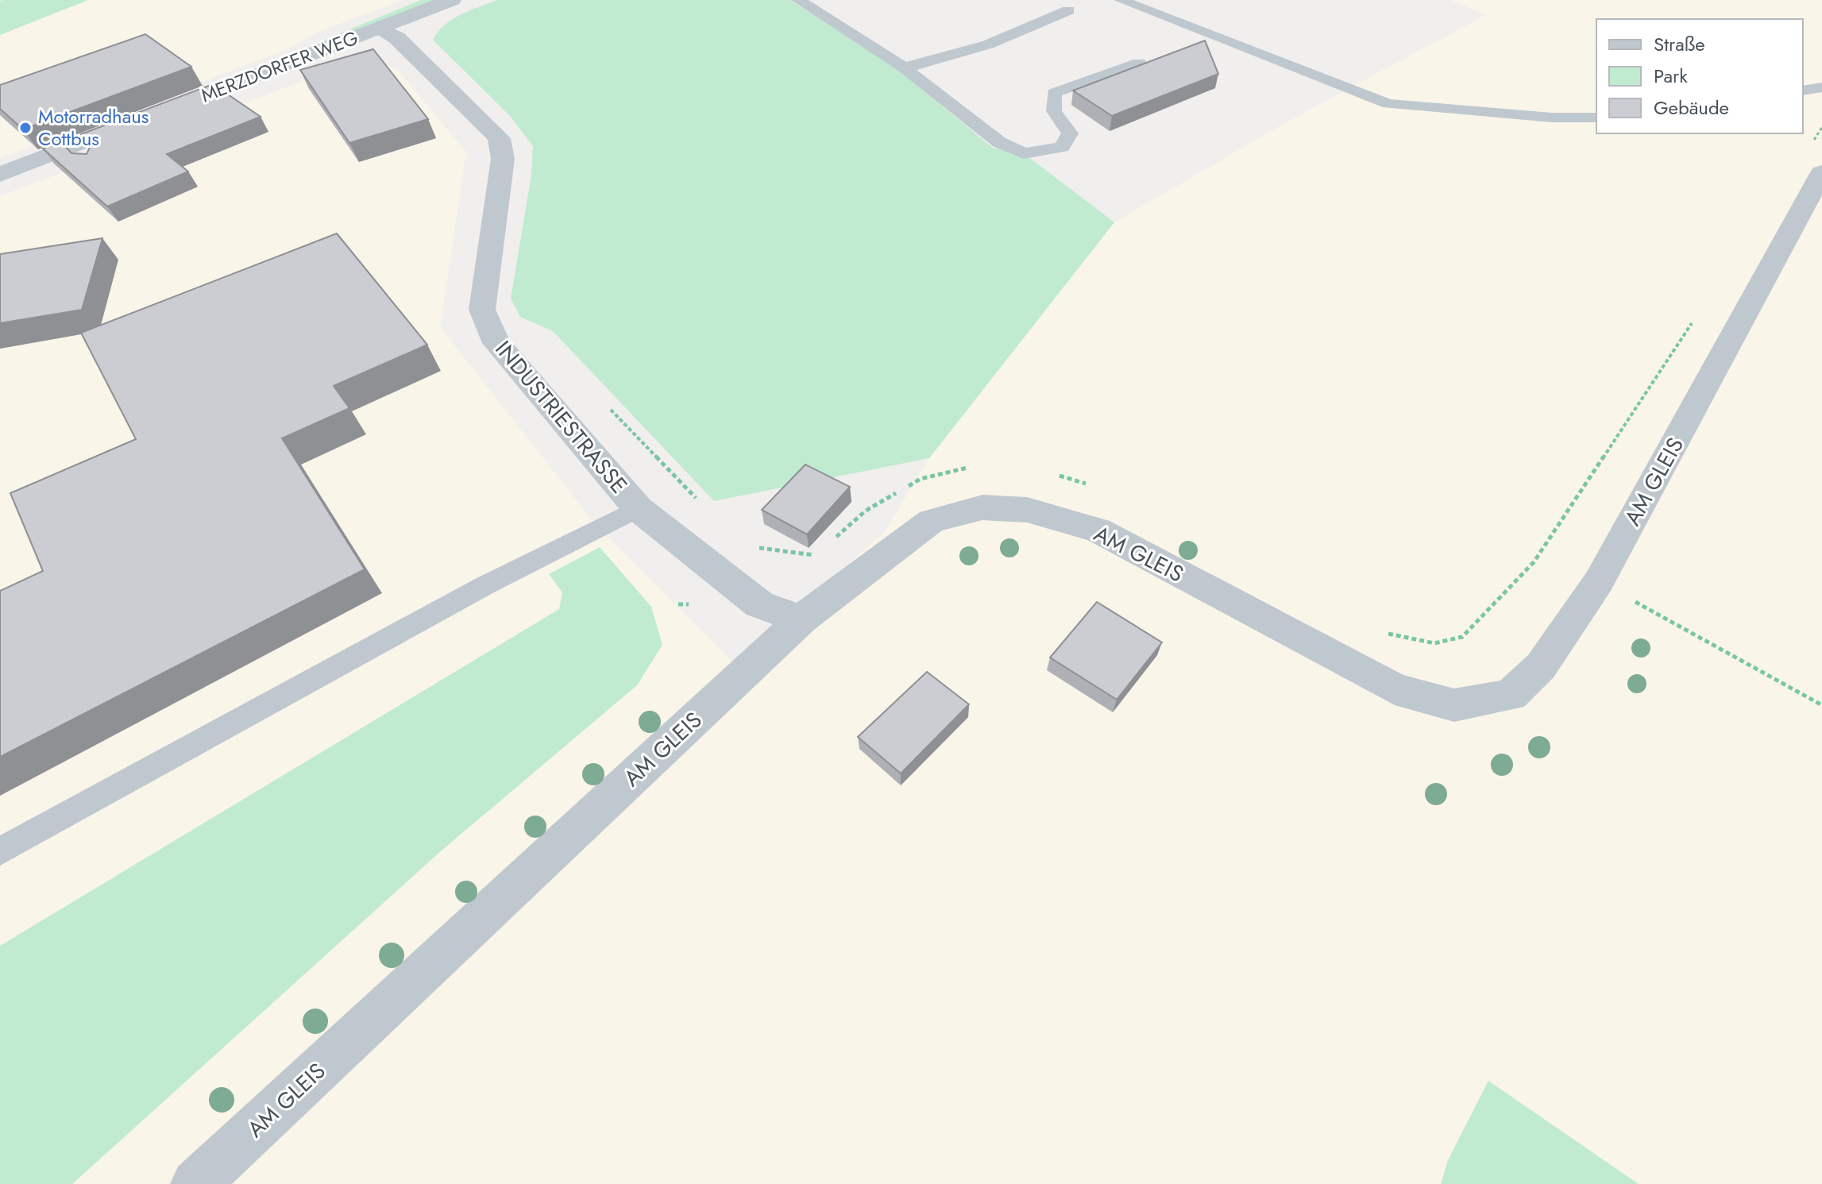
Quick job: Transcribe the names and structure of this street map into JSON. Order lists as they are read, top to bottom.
{
  "streets": {
    "street": ["MERZDORFER WEG", "INDUSTRIESTRASSE", "AM GLEIS"]
  },
  "crossings": [
    ["MERZDORFER WEG", "INDUSTRIESTRASSE"],
    ["INDUSTRIESTRASSE", "AM GLEIS"]
  ],
  "places": ["Motorradhaus Cottbus"],
  "legend": ["Straße", "Park", "Gebäude"]
}
